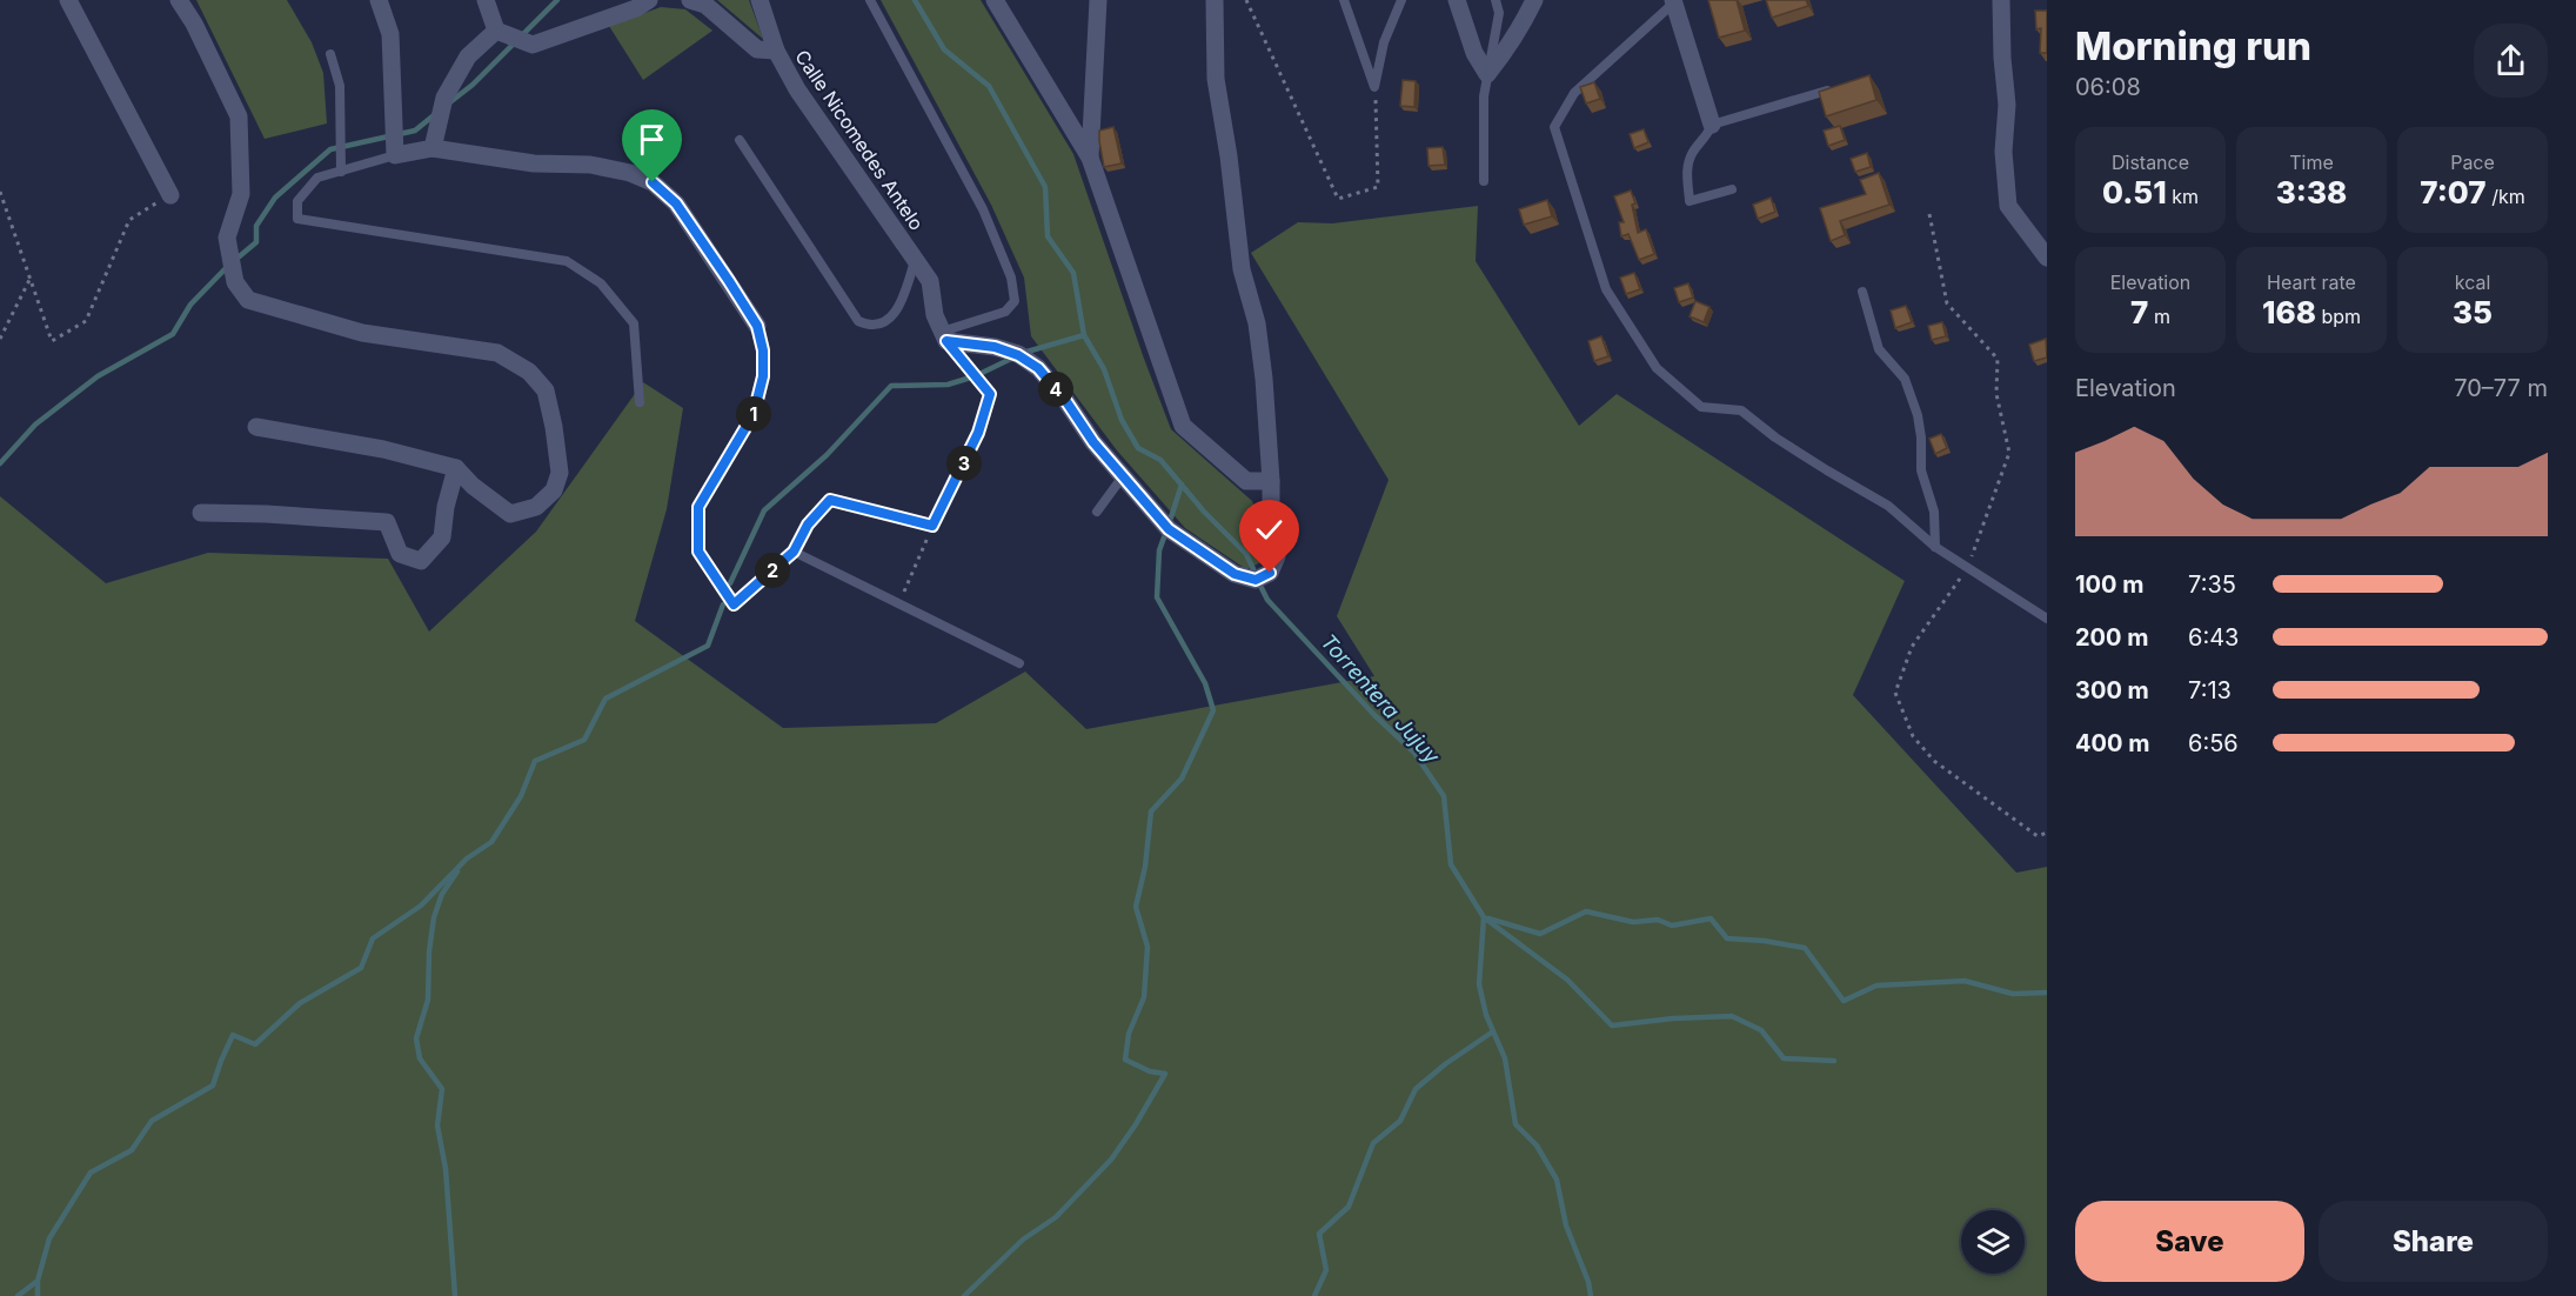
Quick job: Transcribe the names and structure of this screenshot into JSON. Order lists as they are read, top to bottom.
{
  "streets": {
    "street": ["Calle Nicomedes Antelo"]
  },
  "water": ["Torrentera Jujuy"],
  "page": {
    "heading": ["Morning run", "06:08"],
    "stats": [
      ["Distance", "0.51 km"],
      ["Time", "3:38"],
      ["Pace", "7:07 /km"],
      ["Elevation", "7 m"],
      ["Heart rate", "168 bpm"],
      ["kcal", "35"]
    ],
    "chart": ["Elevation", "70–77 m"],
    "pins": [
      "4",
      "1",
      "3",
      "2"
    ],
    "list": [
      {
        "name": "100 m",
        "note": "7:35"
      },
      {
        "name": "200 m",
        "note": "6:43"
      },
      {
        "name": "300 m",
        "note": "7:13"
      },
      {
        "name": "400 m",
        "note": "6:56"
      }
    ],
    "buttons": ["Save", "Share"]
  }
}
